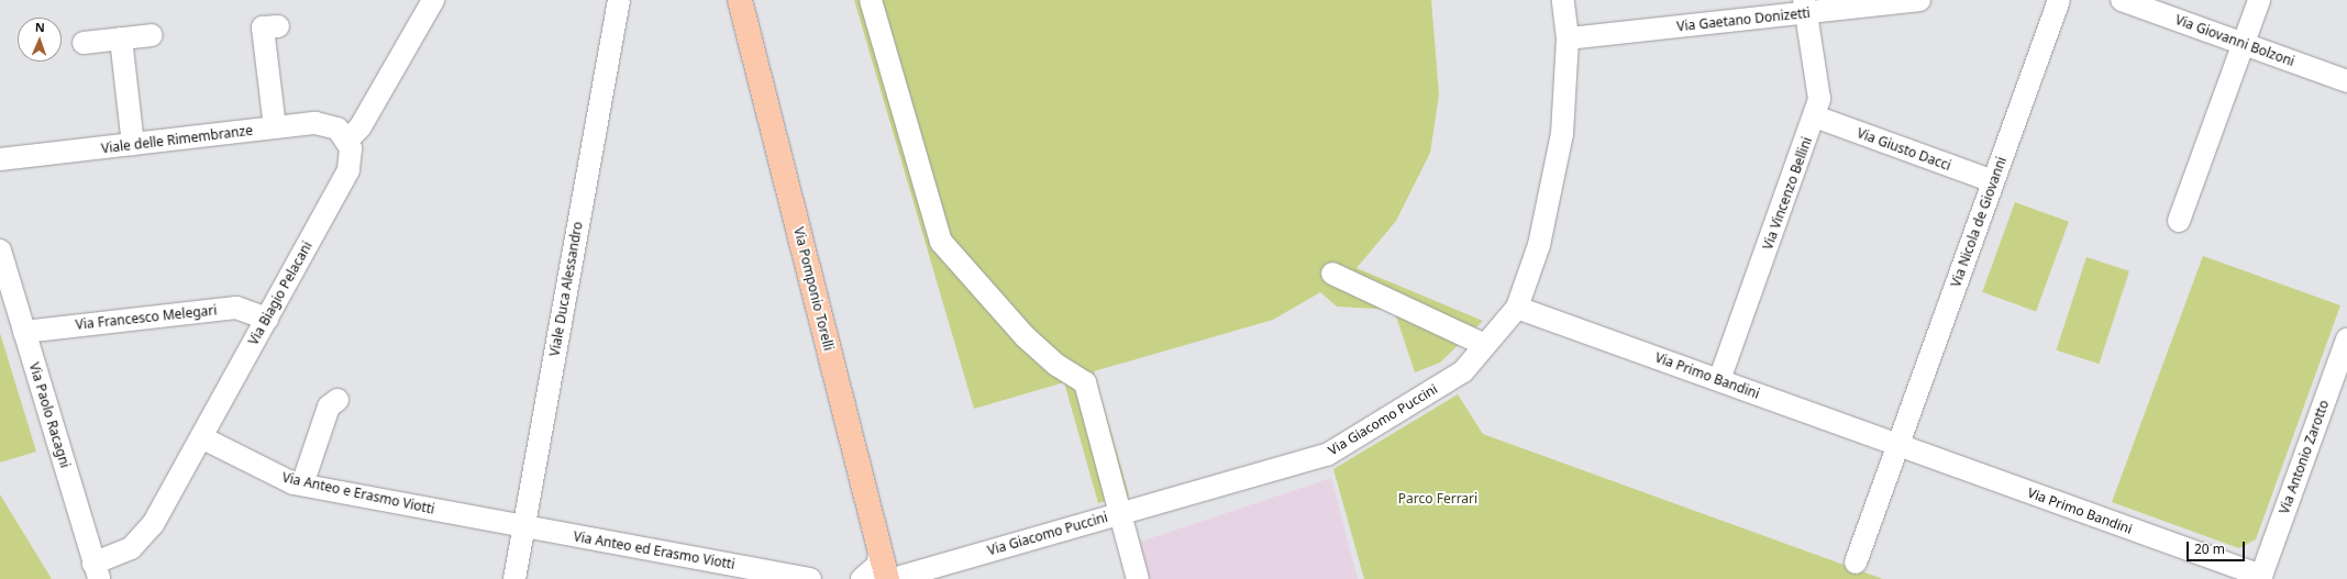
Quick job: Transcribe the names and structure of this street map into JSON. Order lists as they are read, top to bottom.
{
  "streets": {
    "main road": ["Via Pomponio Torelli"],
    "street": [
      "Via Gaetano Donizetti",
      "Via Giovanni Bolzoni",
      "Viale delle Rimembranze",
      "Via Giusto Dacci",
      "Via Vincenzo Bellini",
      "Via Nicola de Giovanni",
      "Viale Duca Alessandro",
      "Via Biagio Pelacani",
      "Via Francesco Melegari",
      "Via Primo Bandini",
      "Via Paolo Racagni",
      "Via Giacomo Puccini",
      "Via Antonio Zarotto",
      "Via Anteo e Erasmo Viotti",
      "Via Anteo ed Erasmo Viotti"
    ]
  },
  "crossings": [
    ["Via Gaetano Donizetti", "Via Vincenzo Bellini"],
    ["Via Gaetano Donizetti", "Via Giacomo Puccini"],
    ["Viale delle Rimembranze", "Via Biagio Pelacani"],
    ["Via Giusto Dacci", "Via Vincenzo Bellini"],
    ["Via Giusto Dacci", "Via Nicola de Giovanni"],
    ["Via Vincenzo Bellini", "Via Primo Bandini"],
    ["Via Nicola de Giovanni", "Via Primo Bandini"],
    ["Viale Duca Alessandro", "Via Anteo e Erasmo Viotti"],
    ["Viale Duca Alessandro", "Via Anteo ed Erasmo Viotti"],
    ["Via Biagio Pelacani", "Via Francesco Melegari"],
    ["Via Biagio Pelacani", "Via Paolo Racagni"],
    ["Via Biagio Pelacani", "Via Anteo e Erasmo Viotti"],
    ["Via Francesco Melegari", "Via Paolo Racagni"],
    ["Via Primo Bandini", "Via Giacomo Puccini"],
    ["Via Primo Bandini", "Via Antonio Zarotto"],
    ["Via Anteo e Erasmo Viotti", "Via Anteo ed Erasmo Viotti"]
  ],
  "parks": ["Parco Ferrari"],
  "scale_bar": "20 m",
  "north": "top"
}
